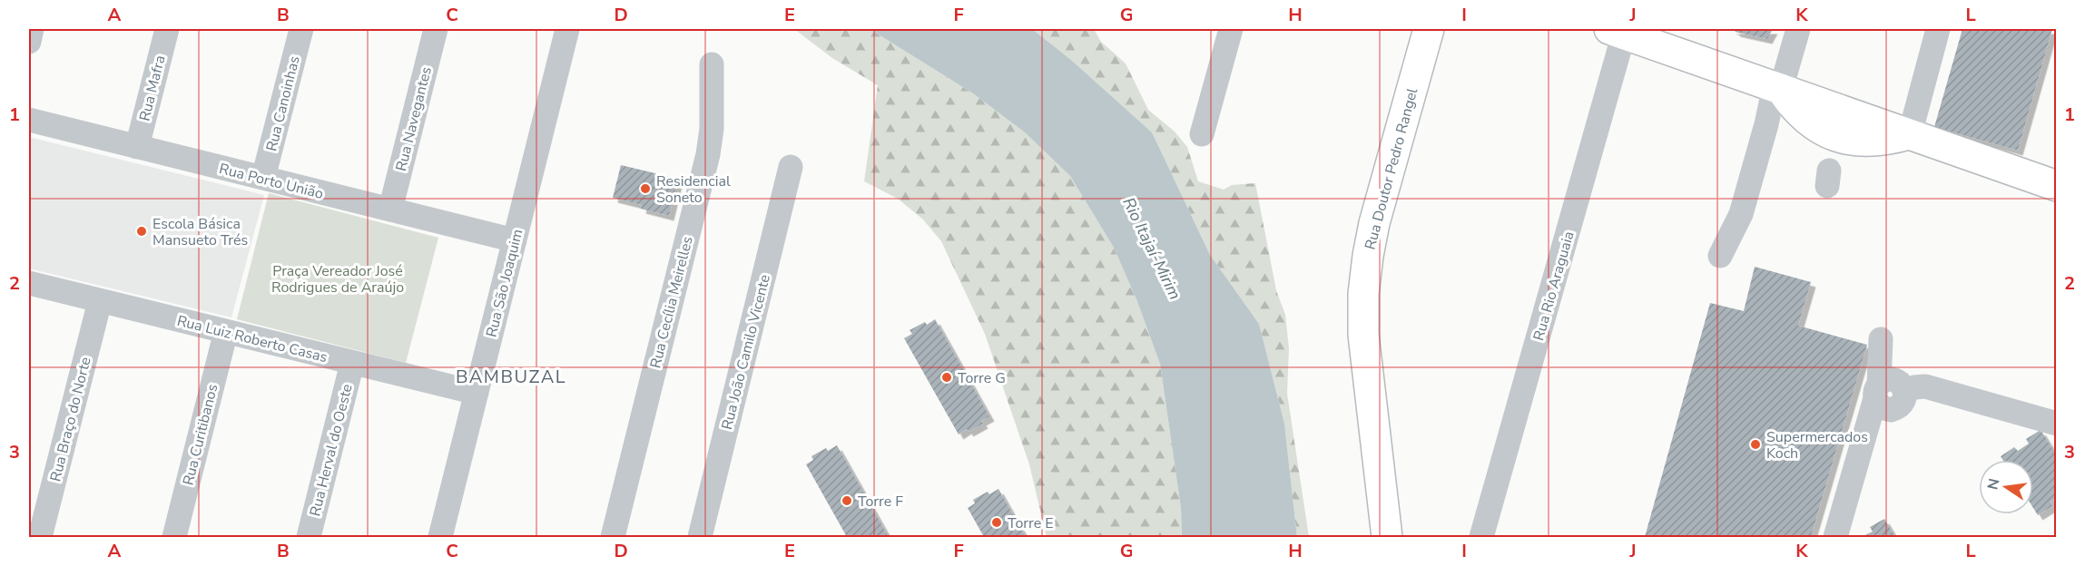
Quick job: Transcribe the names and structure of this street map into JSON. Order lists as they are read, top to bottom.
{
  "streets": {
    "main road": ["Rua Doutor Pedro Rangel"],
    "street": [
      "Rua Mafra",
      "Rua Canoinhas",
      "Rua Navegantes",
      "Rua Porto União",
      "Rua São Joaquim",
      "Rua Rio Araguaia",
      "Rua Cecília Meirelles",
      "Rua Luiz Roberto Casas",
      "Rua João Camilo Vicente",
      "Rua Braço do Norte",
      "Rua Curitibanos",
      "Rua Herval do Oeste"
    ]
  },
  "crossings": [
    ["Rua Mafra", "Rua Porto União"],
    ["Rua Canoinhas", "Rua Porto União"],
    ["Rua Navegantes", "Rua Porto União"],
    ["Rua Porto União", "Rua São Joaquim"],
    ["Rua São Joaquim", "Rua Luiz Roberto Casas"],
    ["Rua Luiz Roberto Casas", "Rua Braço do Norte"],
    ["Rua Luiz Roberto Casas", "Rua Curitibanos"],
    ["Rua Luiz Roberto Casas", "Rua Herval do Oeste"]
  ],
  "districts": ["BAMBUZAL"],
  "water": ["Rio Itajaí-Mirim"],
  "parks": ["Praça Vereador José Rodrigues de Araújo"],
  "places": [
    "Residencial Soneto",
    "Escola Básica Mansueto Trés",
    "Torre G",
    "Supermercados Koch",
    "Torre F",
    "Torre E"
  ],
  "north": "left",
  "grid": {
    "columns": [
      "A",
      "B",
      "C",
      "D",
      "E",
      "F",
      "G",
      "H",
      "I",
      "J",
      "K",
      "L"
    ],
    "rows": ["1", "2", "3"]
  }
}
